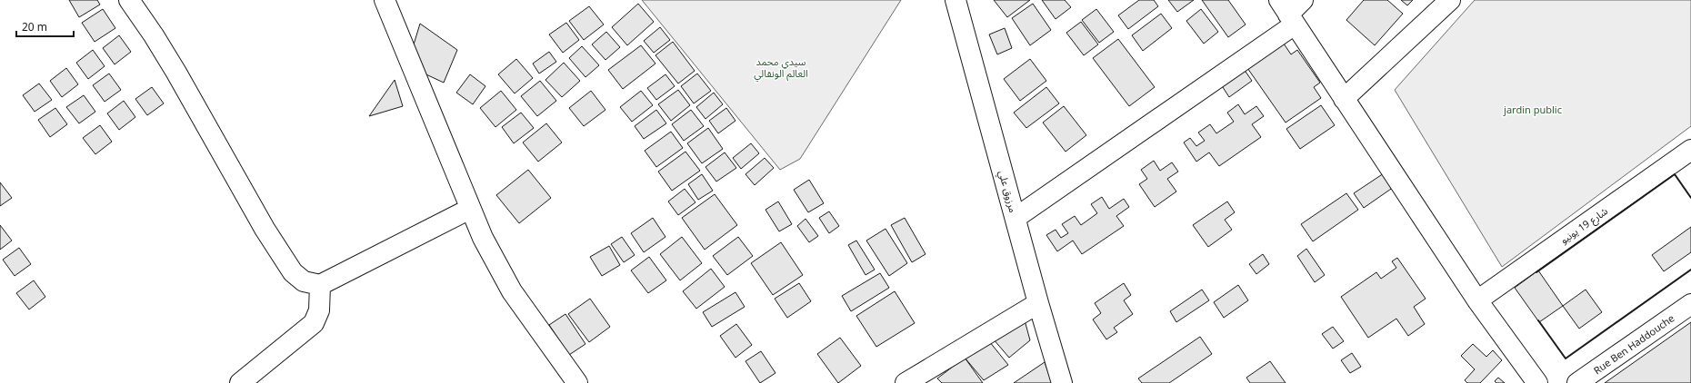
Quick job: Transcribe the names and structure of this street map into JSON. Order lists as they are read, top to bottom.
{
  "streets": {
    "street": ["مرزوق علي", "شارع 19 يونيو", "Rue Ben Haddouche"]
  },
  "parks": ["سيدي محمد العالم الونقالي", "jardin public"],
  "scale_bar": "20 m"
}
